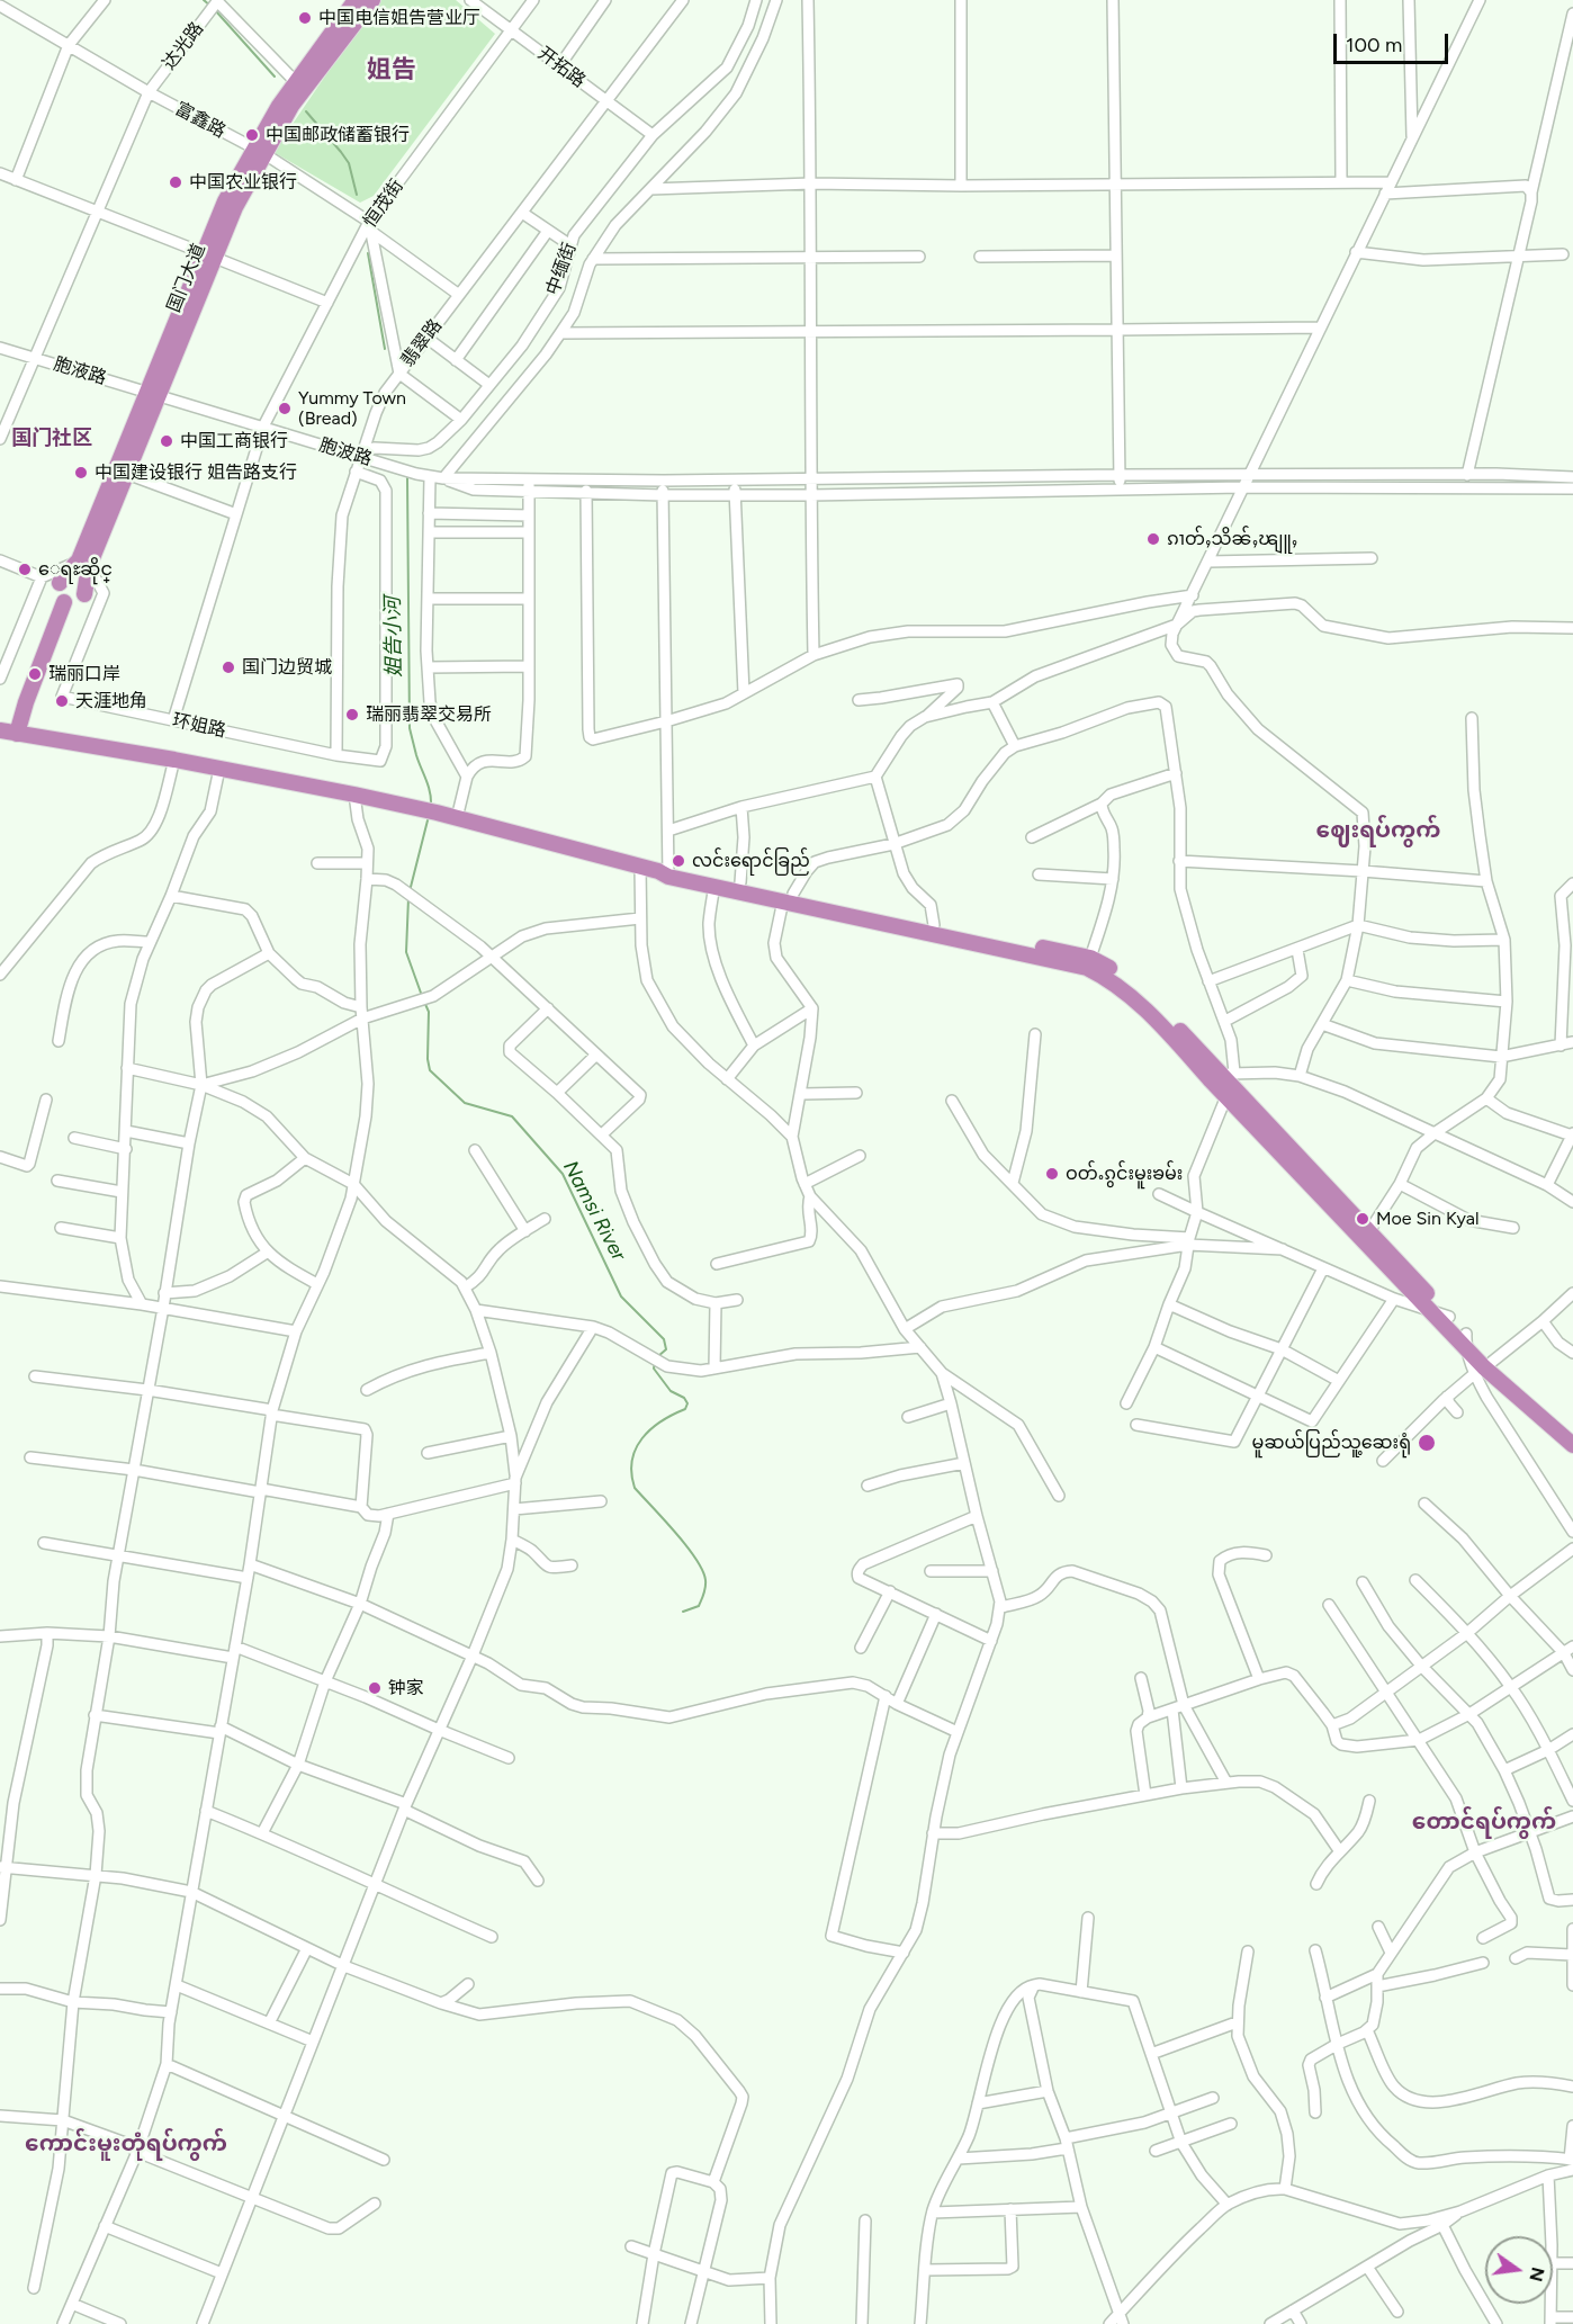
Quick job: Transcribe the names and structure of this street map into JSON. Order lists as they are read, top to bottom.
{
  "streets": {
    "highway": ["国门大道"],
    "street": [
      "达光路",
      "开拓路",
      "富鑫路",
      "恒茂街",
      "中缅街",
      "翡翠路",
      "胞液路",
      "胞波路",
      "环姐路"
    ]
  },
  "crossings": [
    ["达光路", "富鑫路"],
    ["达光路", "胞液路"],
    ["开拓路", "恒茂街"],
    ["开拓路", "中缅街"],
    ["开拓路", "翡翠路"],
    ["富鑫路", "恒茂街"],
    ["富鑫路", "国门大道"],
    ["富鑫路", "翡翠路"],
    ["恒茂街", "胞波路"],
    ["恒茂街", "环姐路"],
    ["中缅街", "翡翠路"],
    ["中缅街", "胞波路"],
    ["国门大道", "胞液路"],
    ["国门大道", "胞波路"],
    ["国门大道", "环姐路"],
    ["翡翠路", "胞波路"],
    ["翡翠路", "环姐路"],
    ["胞液路", "胞波路"]
  ],
  "districts": [
    "姐告",
    "国门社区",
    "ဈေးရပ်ကွက်",
    "တောင်ရပ်ကွက်",
    "ကောင်းမူးတုံရပ်ကွက်"
  ],
  "water": ["姐告小河", "Namsi River"],
  "places": [
    "中国电信姐告营业厅",
    "中国邮政储蓄银行",
    "中国农业银行",
    "Yummy Town (Bread)",
    "中国工商银行",
    "中国建设银行 姐告路支行",
    "ၵၢတ်ႇသိၼ်ႇၽျူႇ",
    "ေရႊဆိုင္",
    "国门边贸城",
    "瑞丽口岸",
    "天涯地角",
    "瑞丽翡翠交易所",
    "လင်းရောင်ခြည်",
    "ဝတ်ႉၵွင်းမူးၶမ်း",
    "Moe Sin Kyal",
    "မူဆယ်ပြည်သူ့ဆေးရုံ",
    "钟家"
  ],
  "scale_bar": "100 m",
  "north": "right"
}
